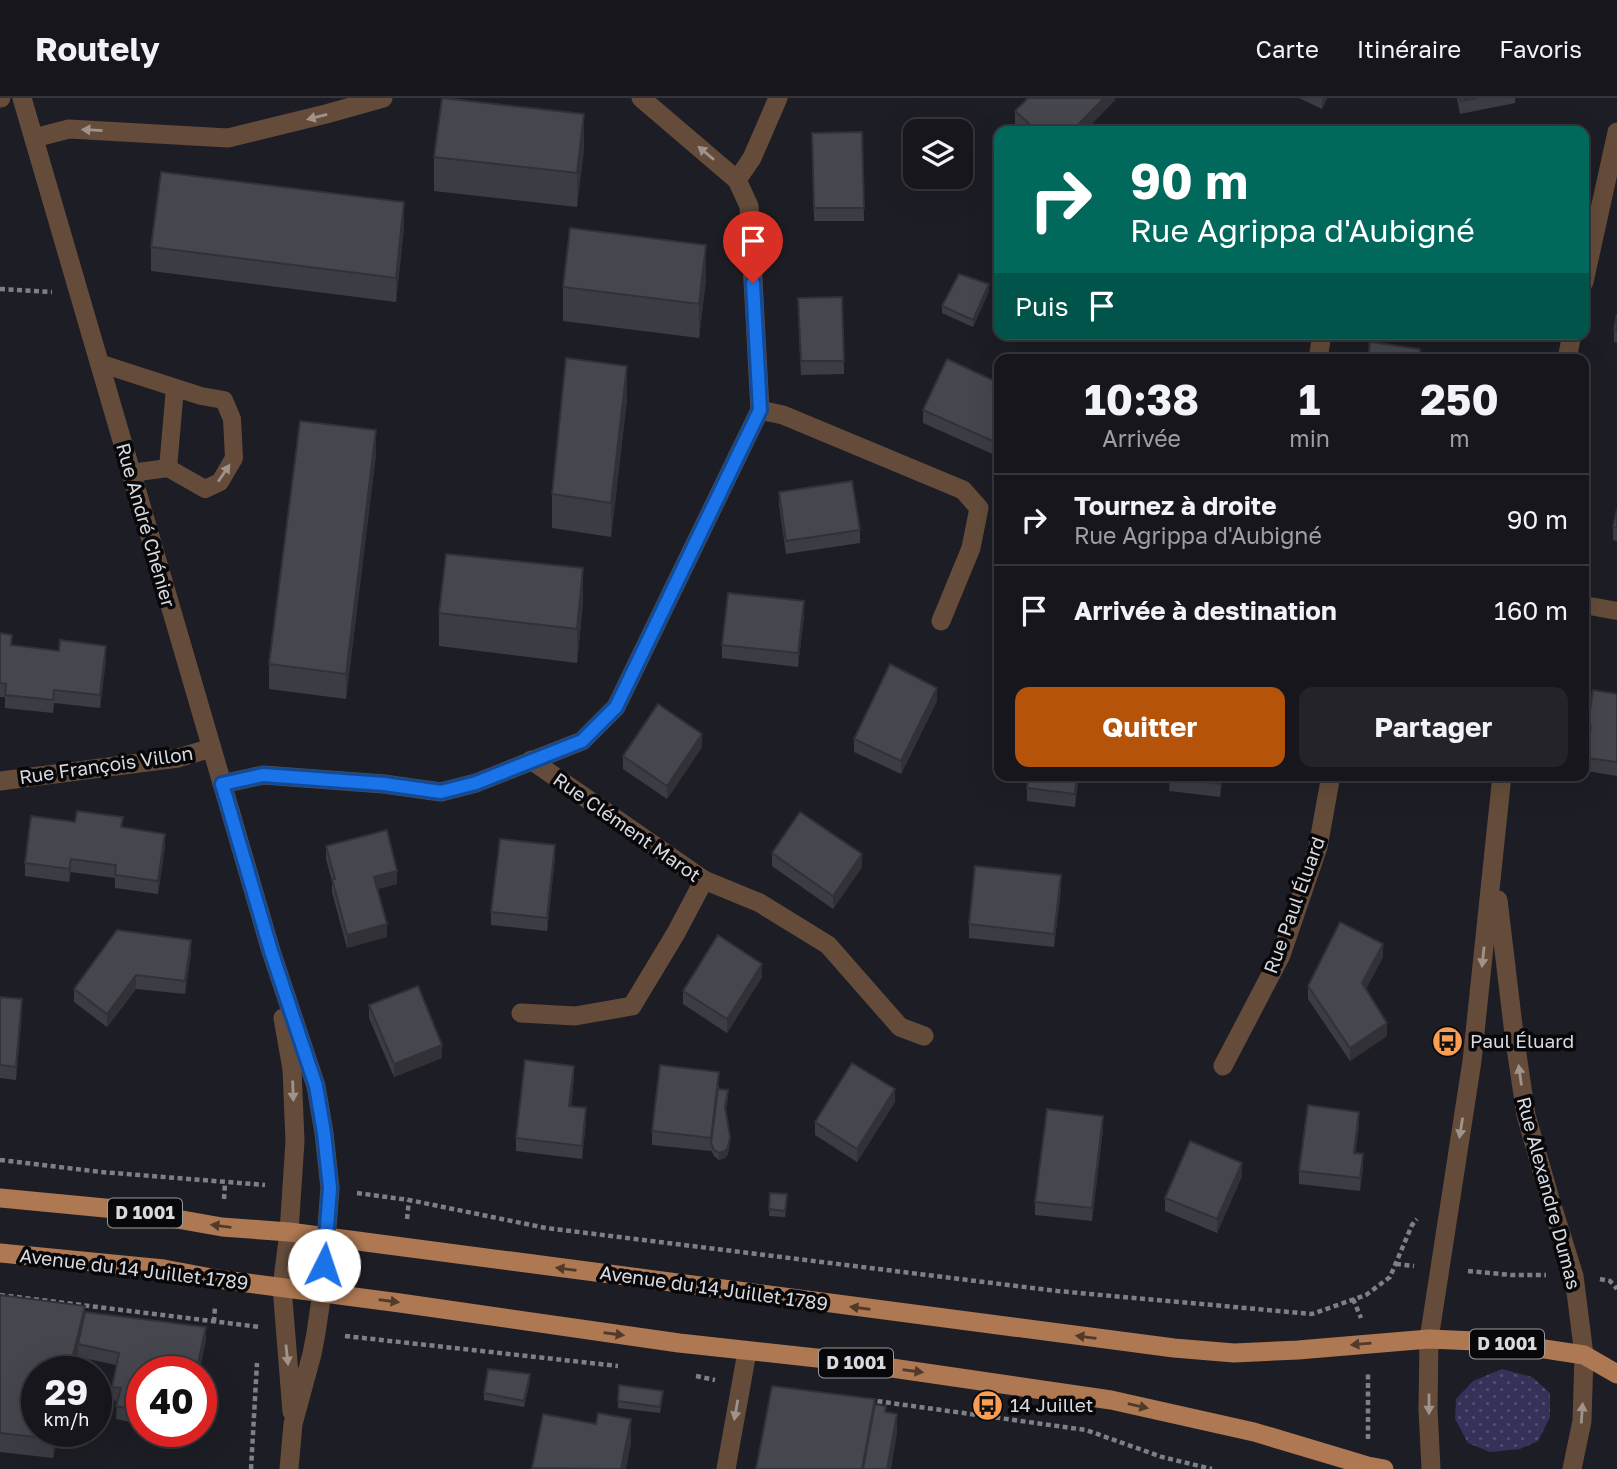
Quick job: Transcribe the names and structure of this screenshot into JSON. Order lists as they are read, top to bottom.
{
  "streets": {
    "main road": ["D 1001", "Avenue du 14 Juillet 1789"],
    "street": [
      "Rue André Chénier",
      "Rue François Villon",
      "Rue Clément Marot",
      "Rue Paul Éluard",
      "Rue Alexandre Dumas"
    ]
  },
  "crossings": [
    ["Rue André Chénier", "Rue François Villon"],
    ["Rue André Chénier", "Avenue du 14 Juillet 1789"],
    ["Rue Alexandre Dumas", "D 1001"],
    ["Rue Alexandre Dumas", "Avenue du 14 Juillet 1789"],
    ["D 1001", "Avenue du 14 Juillet 1789"]
  ],
  "places": {
    "bus stop": ["Paul Éluard", "14 Juillet"]
  },
  "page": {
    "header": "Routely",
    "nav": ["Carte", "Itinéraire", "Favoris"],
    "turn": ["90 m", "Rue Agrippa d'Aubigné"],
    "then": "Puis",
    "eta": [
      "10:38",
      "Arrivée",
      "1",
      "min",
      "250",
      "m"
    ],
    "list": [
      {
        "name": "Tournez à droite",
        "note": "Rue Agrippa d'Aubigné",
        "value": "90 m"
      },
      {
        "name": "Arrivée à destination",
        "value": "160 m"
      }
    ],
    "buttons": ["Quitter", "Partager"],
    "speed": "29 km/h",
    "limit": "40"
  }
}
